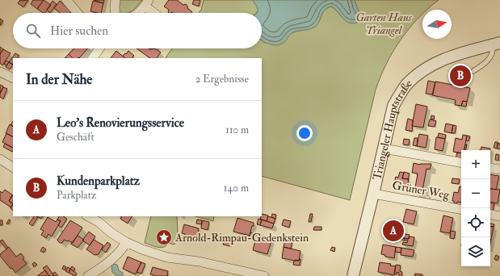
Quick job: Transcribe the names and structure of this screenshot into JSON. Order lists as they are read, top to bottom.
{
  "streets": {
    "street": ["Triangeler Hauptstraße", "Grüner Weg"]
  },
  "crossings": [
    ["Triangeler Hauptstraße", "Grüner Weg"]
  ],
  "parks": ["Garten Haus Triangel"],
  "places": {
    "place": ["Arnold-Rimpau-Gedenkstein"]
  },
  "north": "right",
  "page": {
    "search": "Hier suchen",
    "heading": ["In der Nähe", "2 Ergebnisse"],
    "pins": ["B", "A"],
    "list": [
      {
        "mark": "A",
        "name": "Leo's Renovierungsservice",
        "note": "Geschäft",
        "value": "110 m"
      },
      {
        "mark": "B",
        "name": "Kundenparkplatz",
        "note": "Parkplatz",
        "value": "140 m"
      }
    ],
    "map_buttons": ["+", "−"]
  }
}
